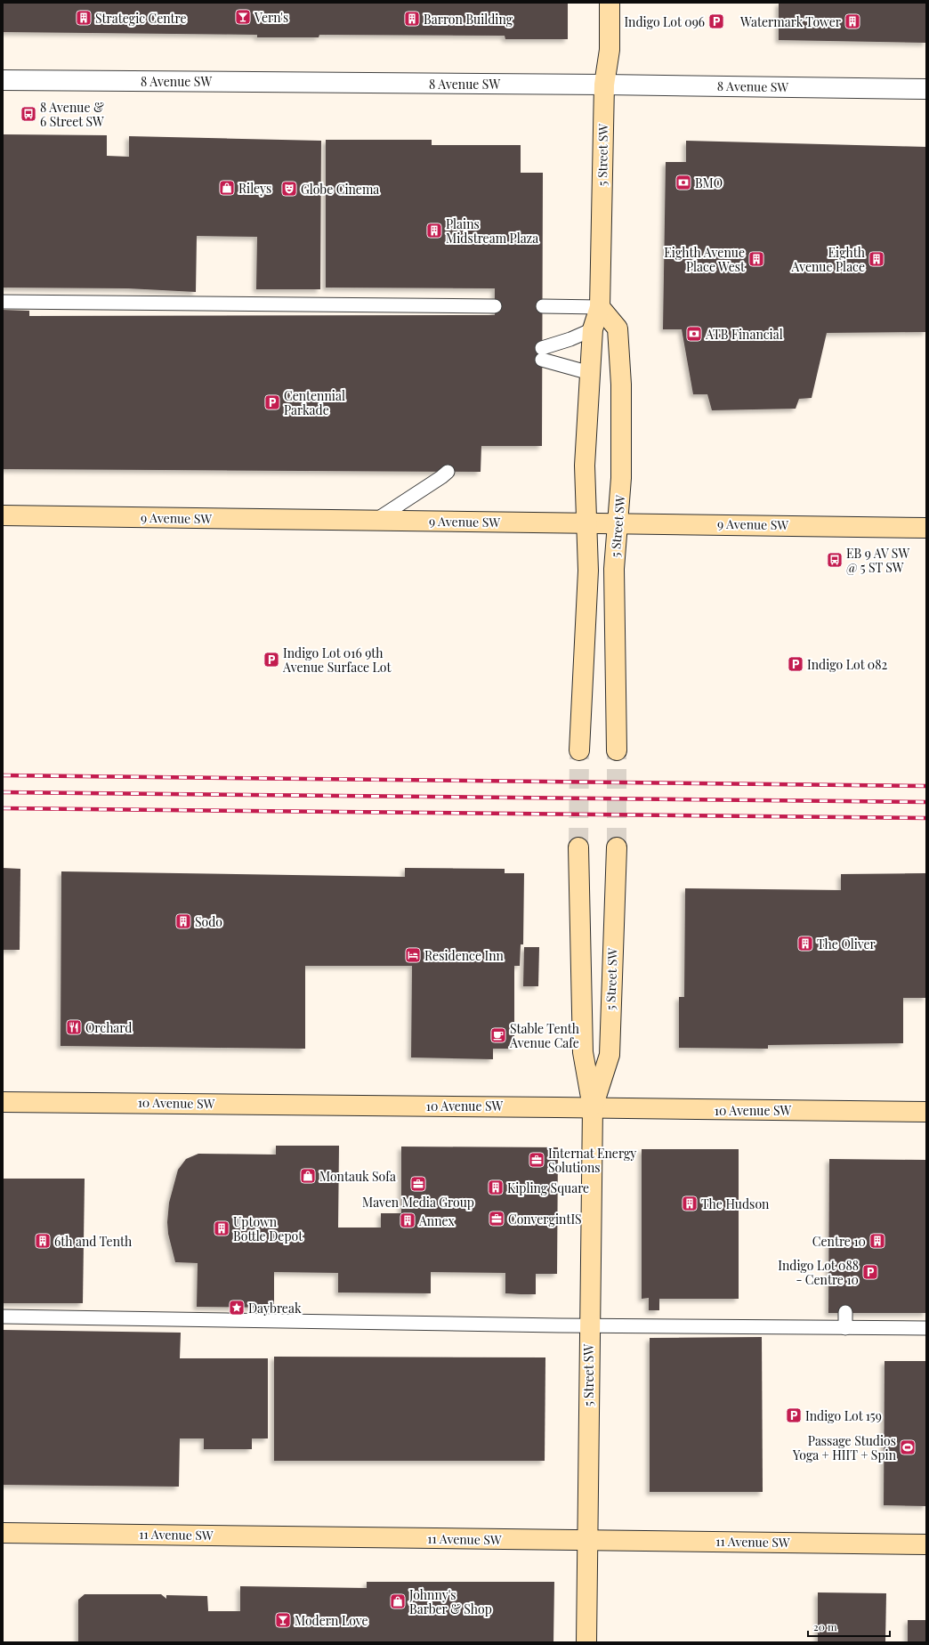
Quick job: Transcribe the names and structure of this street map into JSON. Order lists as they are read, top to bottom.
{
  "streets": {
    "main road": [
      "5 Street SW",
      "9 Avenue SW",
      "10 Avenue SW",
      "11 Avenue SW"
    ],
    "street": ["8 Avenue SW"]
  },
  "crossings": [
    ["8 Avenue SW", "5 Street SW"],
    ["5 Street SW", "9 Avenue SW"],
    ["5 Street SW", "10 Avenue SW"],
    ["5 Street SW", "11 Avenue SW"]
  ],
  "places": {
    "bar": ["Vern's", "Modern Love"],
    "building": [
      "Strategic Centre",
      "Barron Building",
      "Watermark Tower",
      "Plains Midstream Plaza",
      "Eighth Avenue Place West",
      "Eighth Avenue Place",
      "Sodo",
      "The Oliver",
      "Kipling Square",
      "The Hudson",
      "Annex",
      "Uptown Bottle Depot",
      "6th and Tenth",
      "Centre 10"
    ],
    "parking": [
      "Indigo Lot 096",
      "Centennial Parkade",
      "Indigo Lot 016 9th Avenue Surface Lot",
      "Indigo Lot 082",
      "Indigo Lot 088 - Centre 10",
      "Indigo Lot 159"
    ],
    "bus stop": ["8 Avenue & 6 Street SW", "EB 9 AV SW @ 5 ST SW"],
    "bank": ["BMO", "ATB Financial"],
    "shop": ["Rileys", "Montauk Sofa", "Johnny's Barber & Shop"],
    "theatre": ["Globe Cinema"],
    "hotel": ["Residence Inn"],
    "restaurant": ["Orchard"],
    "cafe": ["Stable Tenth Avenue Cafe"],
    "office": ["Internat Energy Solutions", "Maven Media Group", "ConvergintIS"],
    "place": ["Daybreak"],
    "sports": ["Passage Studios Yoga + HIIT + Spin"]
  },
  "scale_bar": "20 m"
}
